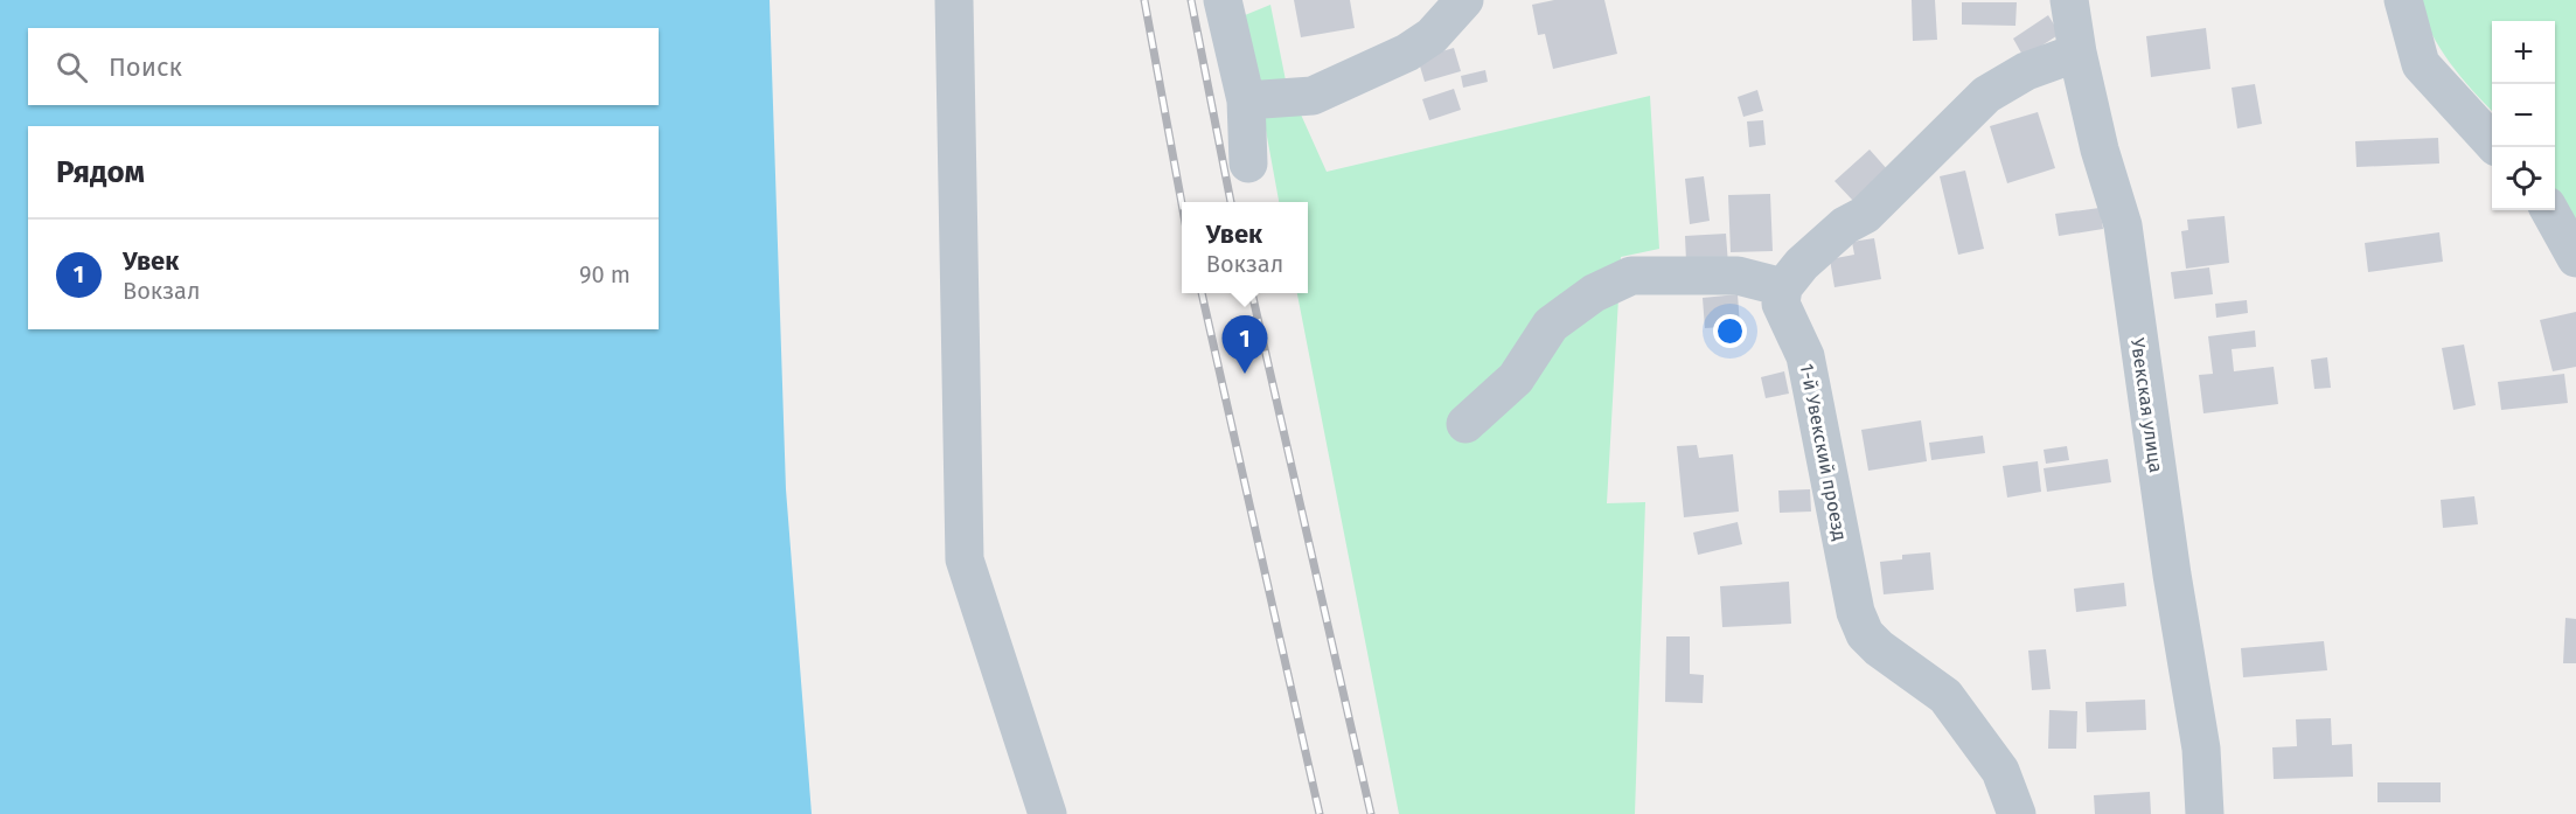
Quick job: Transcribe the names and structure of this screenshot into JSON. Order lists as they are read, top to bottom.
{
  "streets": {
    "street": ["Увекская улица", "1-й Увекский проезд"]
  },
  "page": {
    "map_buttons": ["+", "−"],
    "search": "Поиск",
    "heading": "Рядом",
    "popup": ["Увек", "Вокзал"],
    "list": [
      {
        "mark": "1",
        "name": "Увек",
        "note": "Вокзал",
        "value": "90 m"
      }
    ],
    "pins": "1"
  }
}
